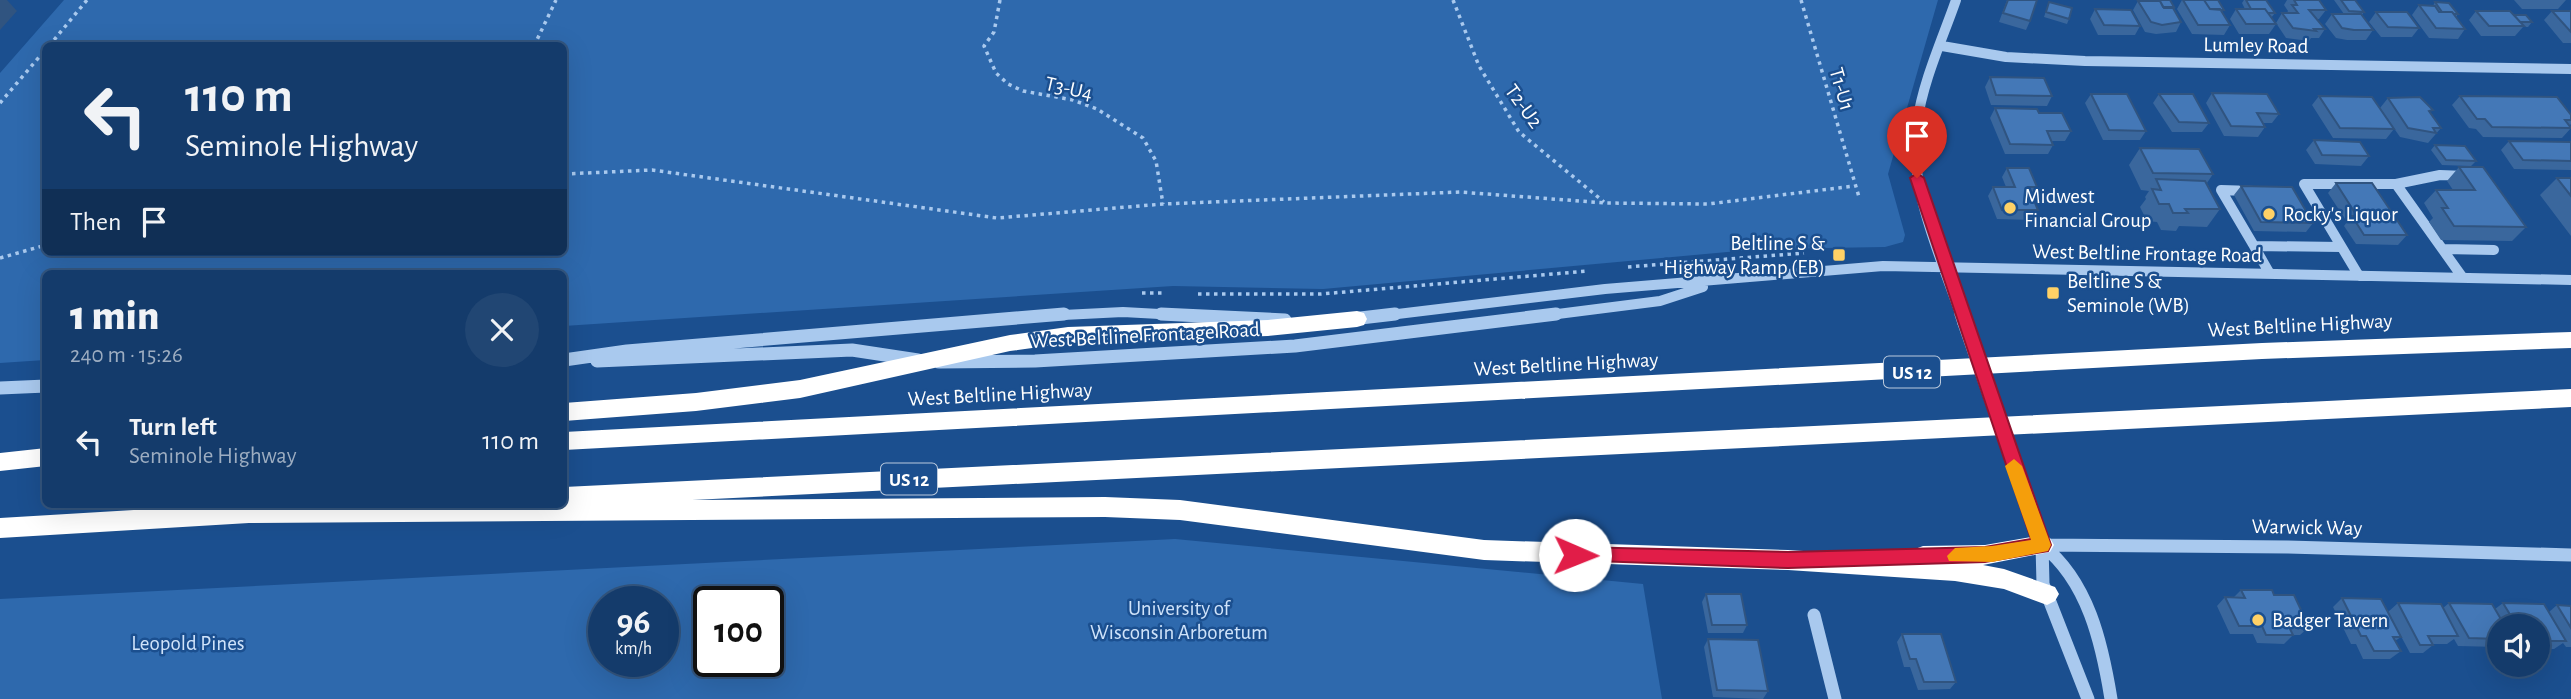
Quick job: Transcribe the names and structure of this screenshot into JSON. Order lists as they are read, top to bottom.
{
  "streets": {
    "highway": ["West Beltline Highway", "US 12"],
    "street": ["Lumley Road", "West Beltline Frontage Road", "Warwick Way"],
    "path": ["T3-U4", "T1-U1", "T2-U2"]
  },
  "parks": ["University of Wisconsin Arboretum", "Leopold Pines"],
  "places": {
    "other": ["Midwest Financial Group", "Rocky's Liquor", "Badger Tavern"],
    "transit": ["Beltline S & Highway Ramp (EB)", "Beltline S & Seminole (WB)"]
  },
  "page": {
    "turn": ["110 m", "Seminole Highway"],
    "then": "Then",
    "heading": ["1 min", "240 m · 15:26"],
    "list": [
      {
        "name": "Turn left",
        "note": "Seminole Highway",
        "value": "110 m"
      }
    ],
    "speed": "96 km/h",
    "limit": "100"
  }
}
